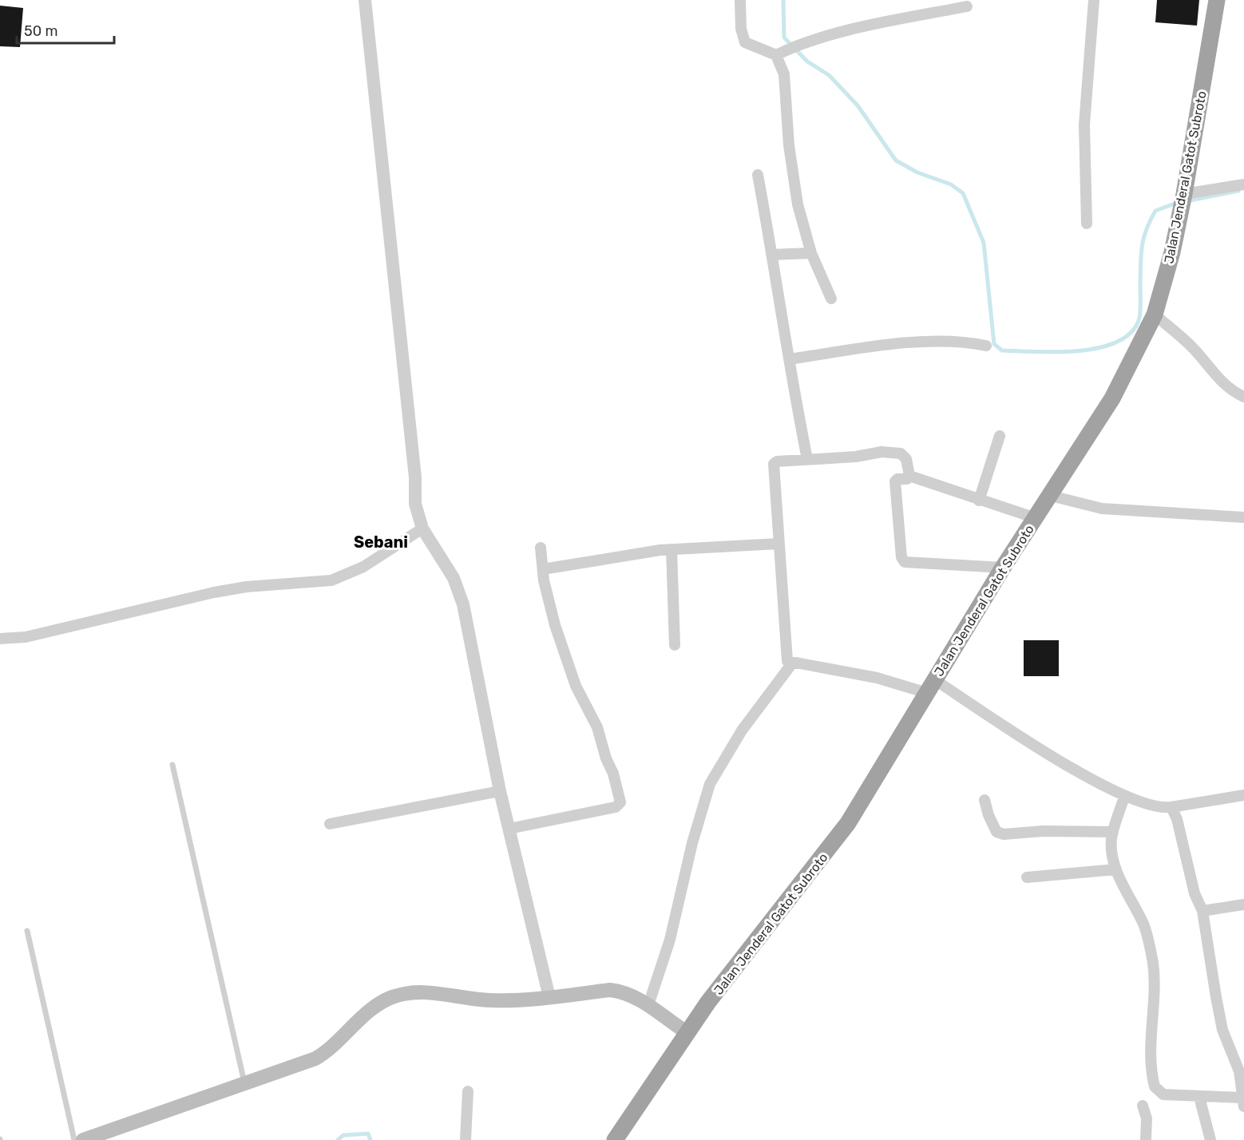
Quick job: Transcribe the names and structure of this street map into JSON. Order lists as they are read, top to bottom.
{
  "streets": {
    "highway": ["Jalan Jenderal Gatot Subroto"]
  },
  "districts": ["Sebani"],
  "scale_bar": "50 m"
}
